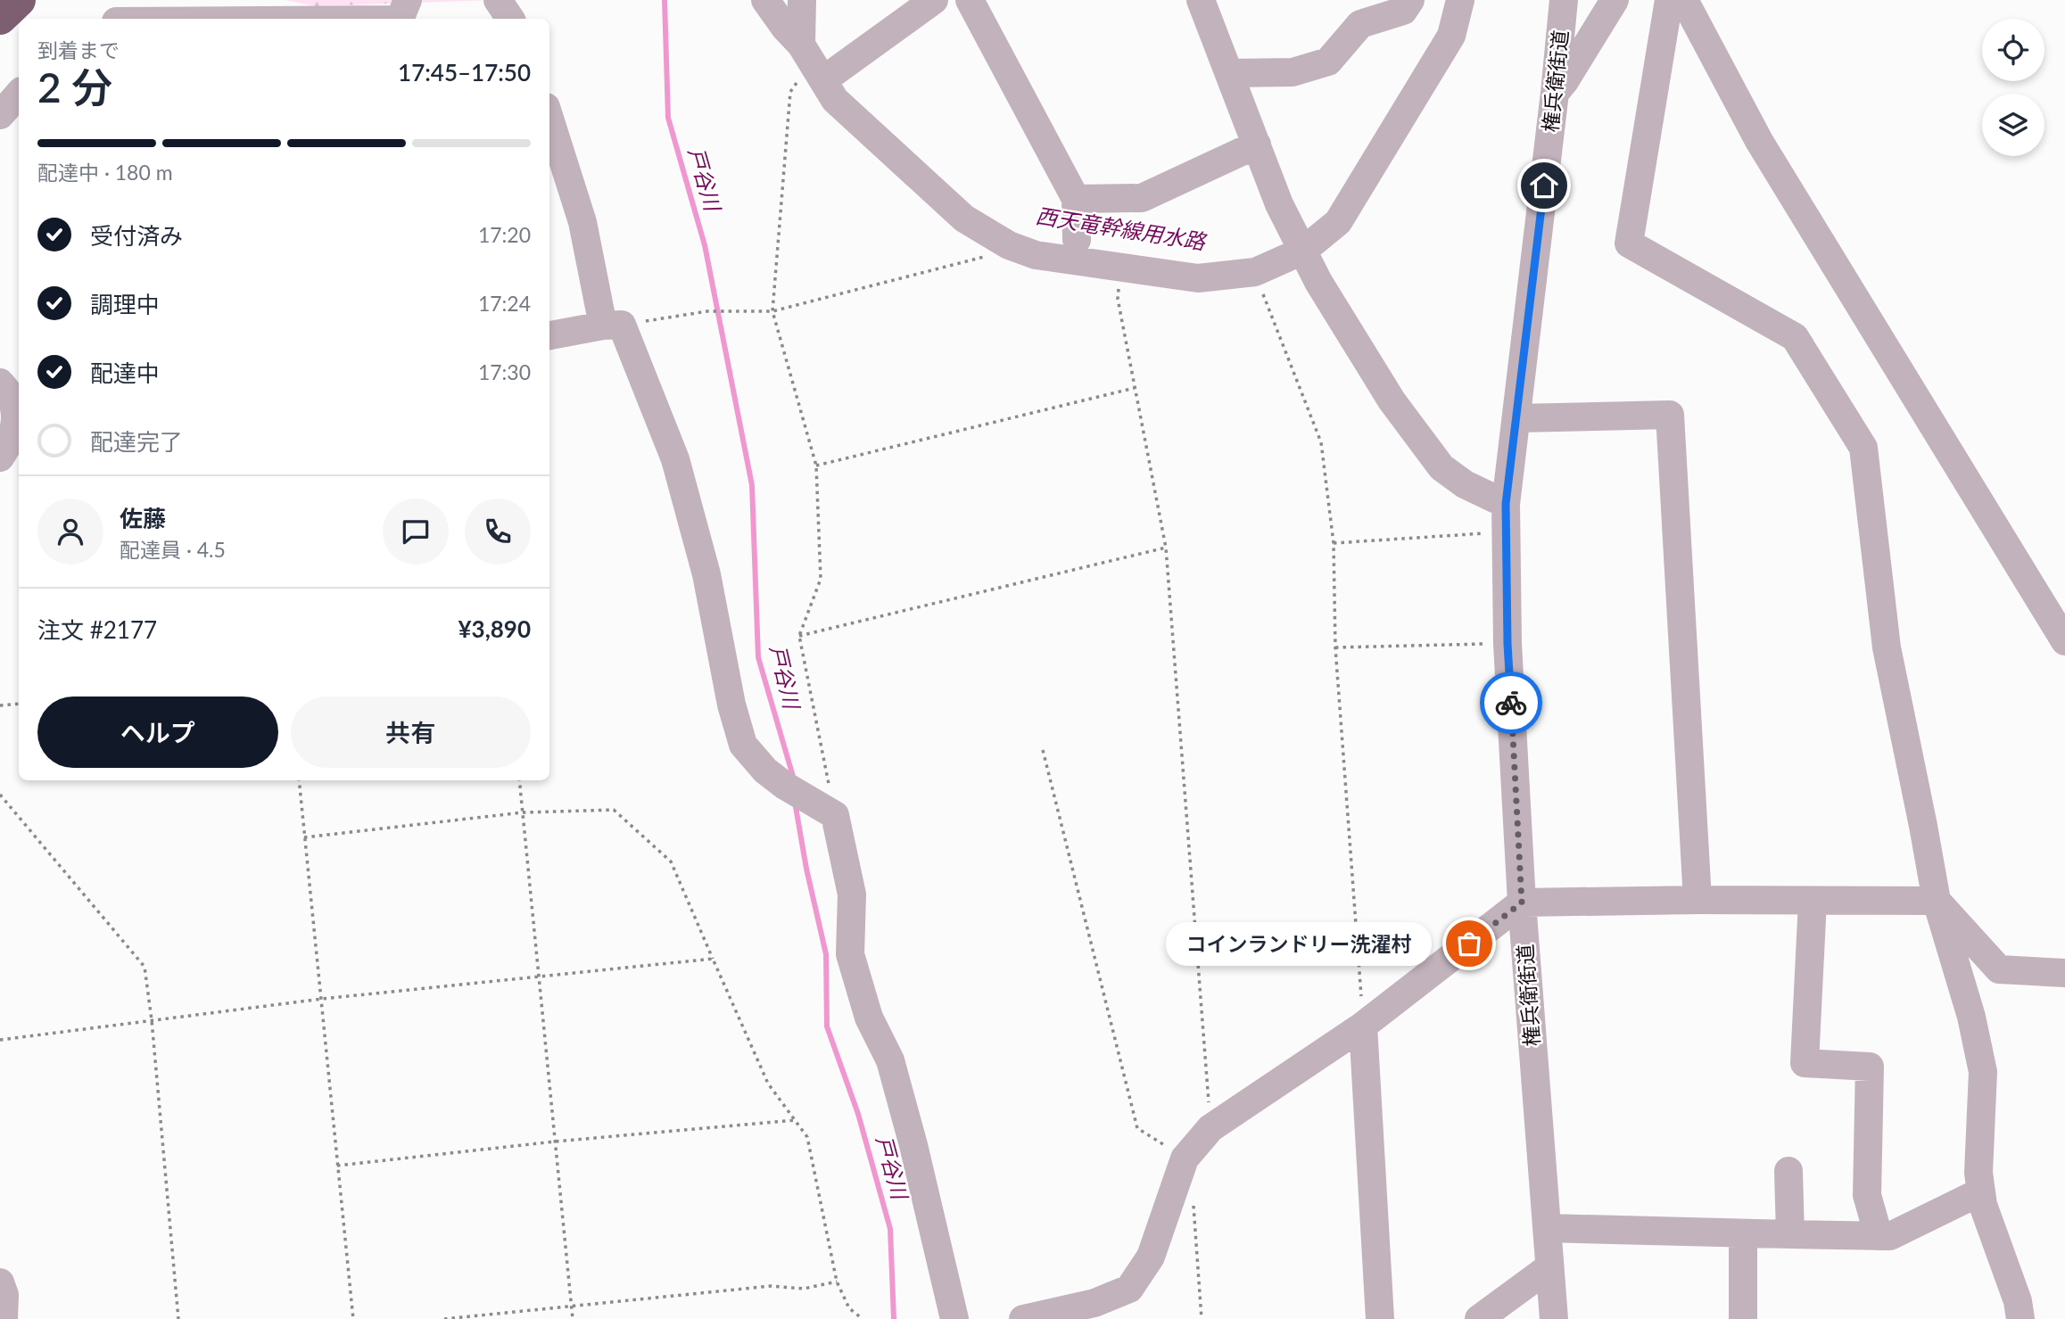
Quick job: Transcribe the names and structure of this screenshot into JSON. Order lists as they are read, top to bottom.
{
  "streets": {
    "street": ["権兵衛街道"]
  },
  "water": ["戸谷川", "西天竜幹線用水路"],
  "places": ["コインランドリー洗濯村"],
  "page": {
    "heading": ["2 分", "到着まで", "17:45–17:50"],
    "panel": [
      "佐藤",
      "配達員 · 4.5",
      "注文 #2177",
      "¥3,890"
    ],
    "bar": "配達中 · 180 m",
    "list": [
      ["受付済み", "17:20"],
      ["調理中", "17:24"],
      ["配達中", "17:30"],
      "配達完了"
    ],
    "buttons": ["ヘルプ", "共有"],
    "bubble": "コインランドリー洗濯村"
  }
}
